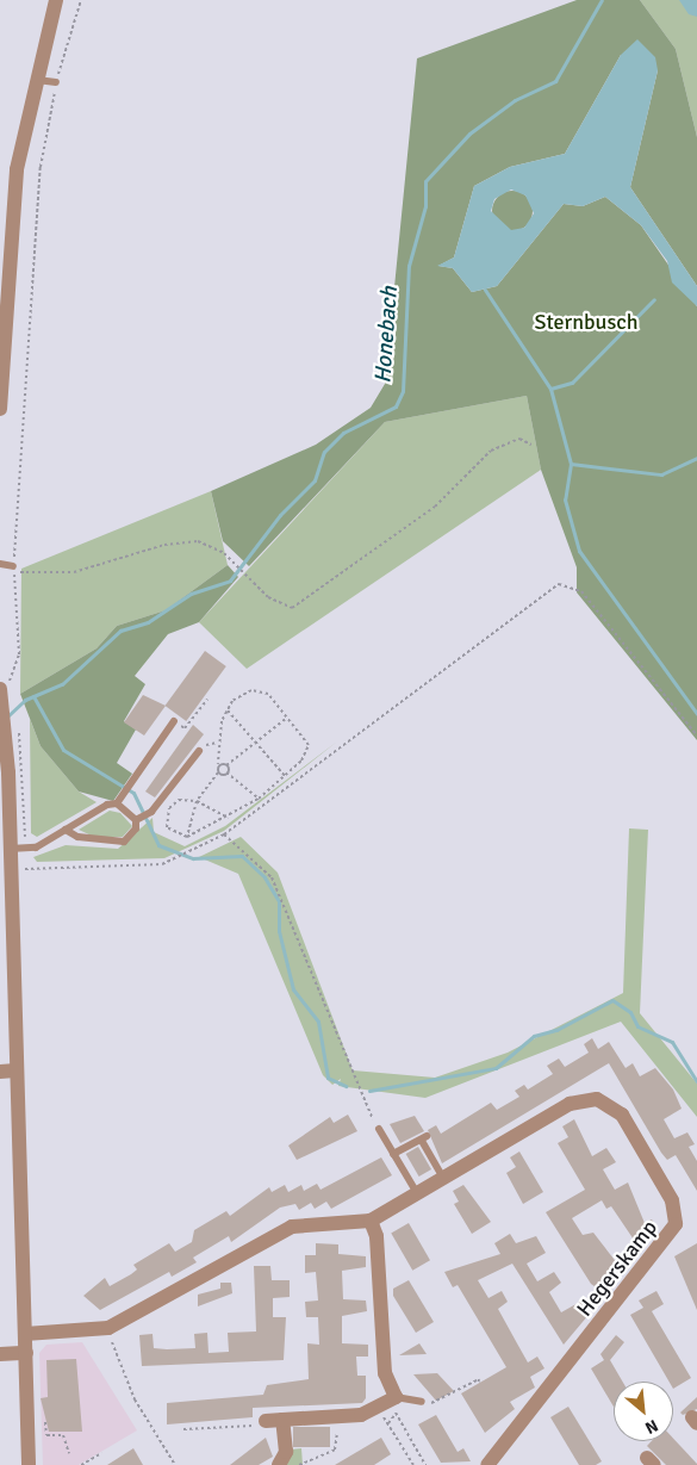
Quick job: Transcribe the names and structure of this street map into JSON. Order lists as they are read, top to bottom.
{
  "streets": {
    "street": ["Hegerskamp"]
  },
  "water": ["Honebach"],
  "parks": ["Sternbusch"],
  "north": "bottom right"
}
